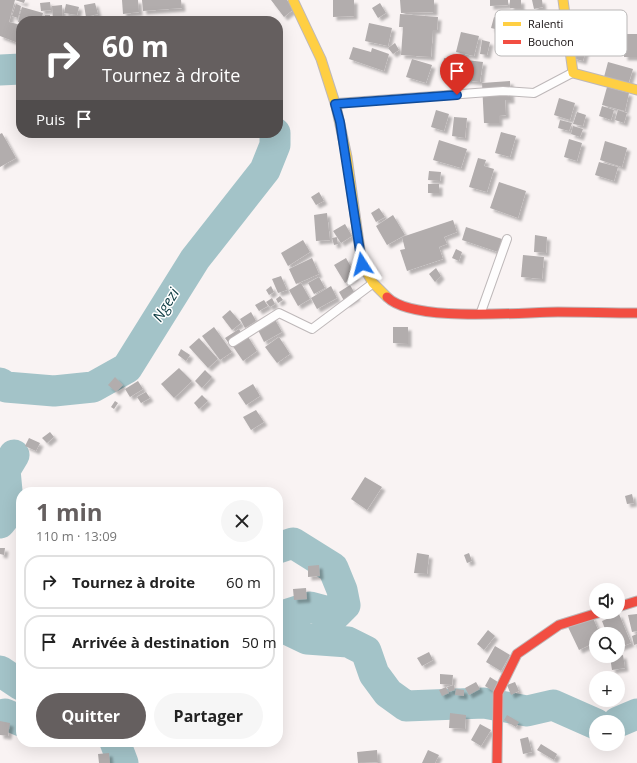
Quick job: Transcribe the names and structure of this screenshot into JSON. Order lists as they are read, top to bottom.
{
  "water": ["Ngezi"],
  "legend": ["Ralenti", "Bouchon"],
  "page": {
    "turn": ["60 m", "Tournez à droite"],
    "then": "Puis",
    "heading": ["1 min", "110 m · 13:09"],
    "list": [
      {
        "name": "Tournez à droite",
        "value": "60 m"
      },
      {
        "name": "Arrivée à destination",
        "value": "50 m"
      }
    ],
    "map_buttons": ["+", "−"],
    "buttons": ["Quitter", "Partager"]
  }
}
